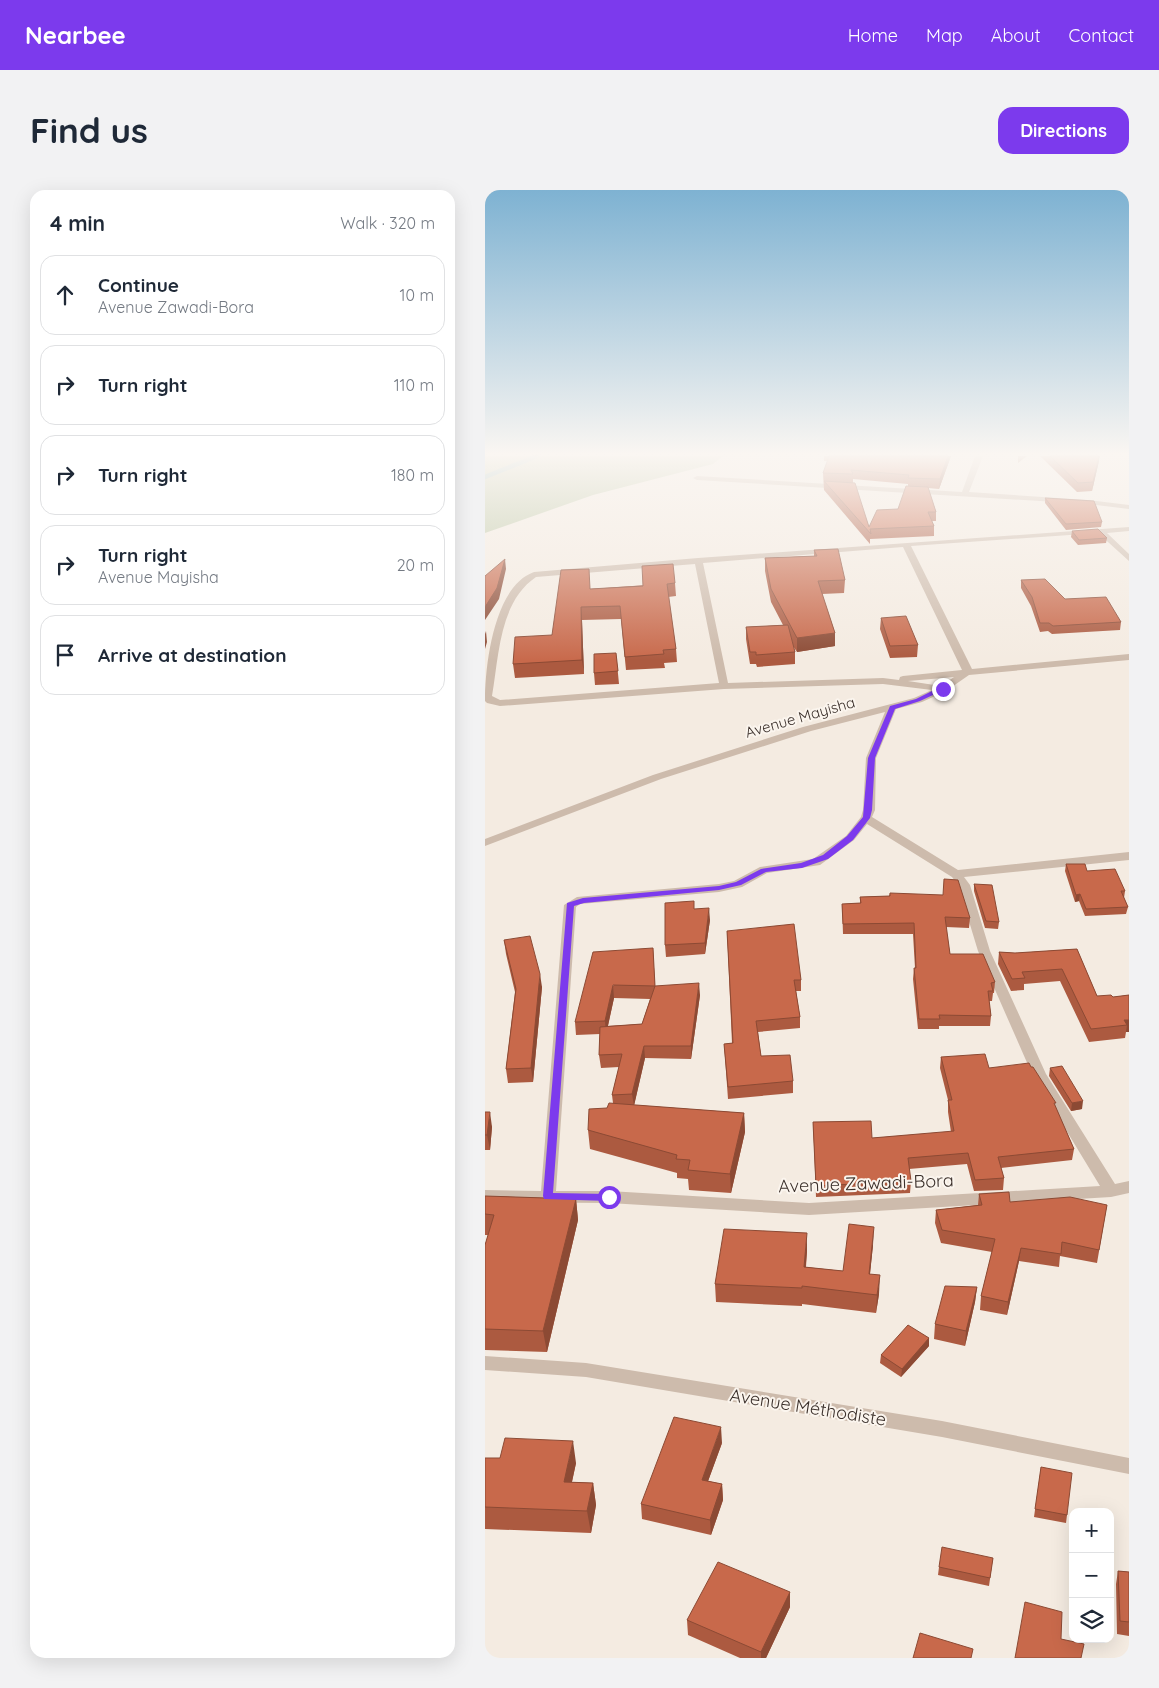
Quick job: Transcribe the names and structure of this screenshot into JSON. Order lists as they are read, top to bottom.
{
  "streets": {
    "street": ["Avenue Mayisha", "Avenue Zawadi-Bora", "Avenue Méthodiste"]
  },
  "page": {
    "header": "Nearbee",
    "nav": [
      "Home",
      "Map",
      "About",
      "Contact"
    ],
    "buttons": "Directions",
    "title": "Find us",
    "heading": ["4 min", "Walk · 320 m"],
    "list": [
      ["Continue", "Avenue Zawadi-Bora", "10 m"],
      ["Turn right", "110 m"],
      ["Turn right", "180 m"],
      ["Turn right", "Avenue Mayisha", "20 m"],
      "Arrive at destination"
    ],
    "map_buttons": ["+", "−"]
  }
}
